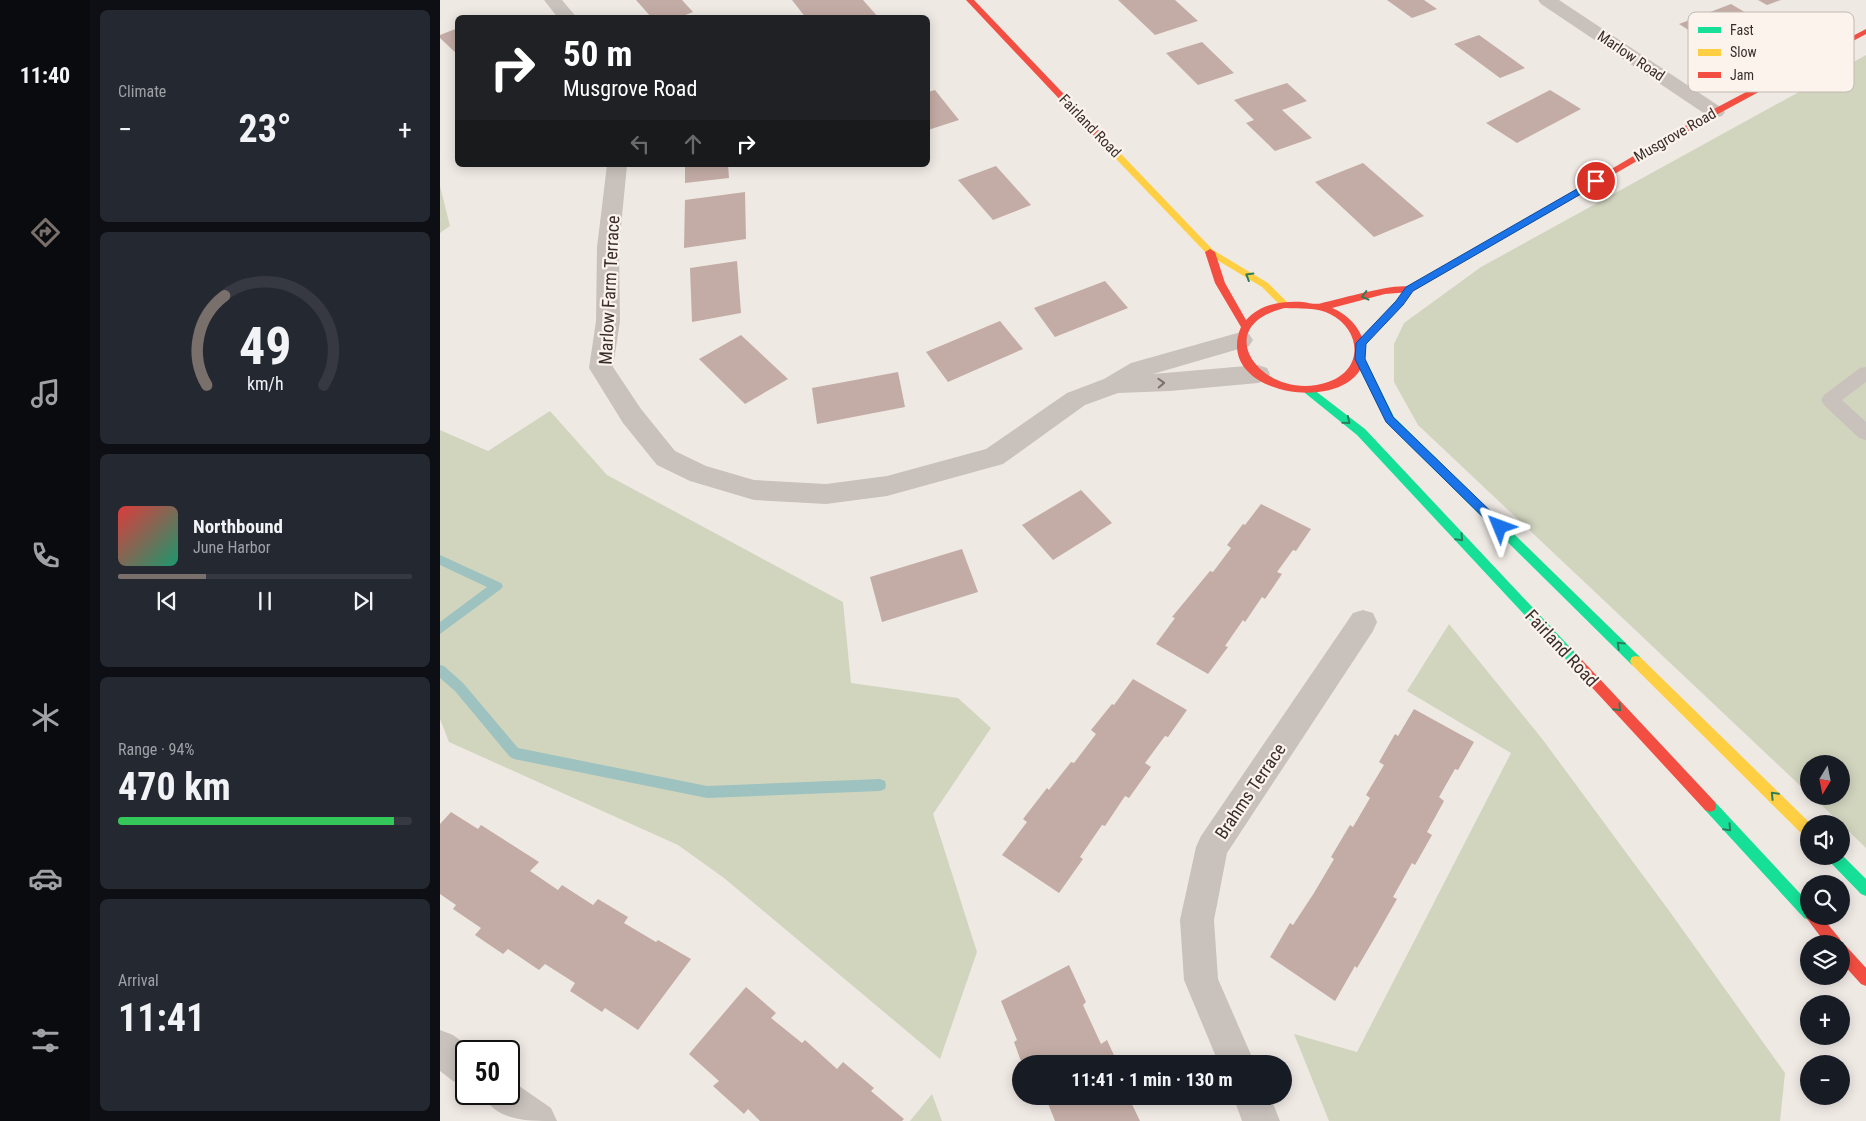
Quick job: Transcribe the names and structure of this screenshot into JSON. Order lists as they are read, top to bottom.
{
  "streets": {
    "main road": ["Fairland Road", "Musgrove Road"],
    "street": ["Marlow Road", "Marlow Farm Terrace", "Brahms Terrace"]
  },
  "crossings": [
    ["Marlow Road", "Musgrove Road"],
    ["Fairland Road", "Musgrove Road"],
    ["Fairland Road", "Marlow Farm Terrace"],
    ["Musgrove Road", "Marlow Farm Terrace"]
  ],
  "legend": ["Fast", "Slow", "Jam"],
  "north": "bottom",
  "page": {
    "tabs": "11:40",
    "tile": [
      "Climate",
      ["Range · 94%", "470 km"],
      ["Arrival", "11:41"]
    ],
    "turn": ["50 m", "Musgrove Road"],
    "heat": ["−", "23°", "+"],
    "song": ["Northbound", "June Harbor"],
    "map_buttons": ["+", "−"],
    "limit": "50",
    "trip": "11:41 · 1 min · 130 m",
    "gauge": ["49", "km/h"]
  }
}
